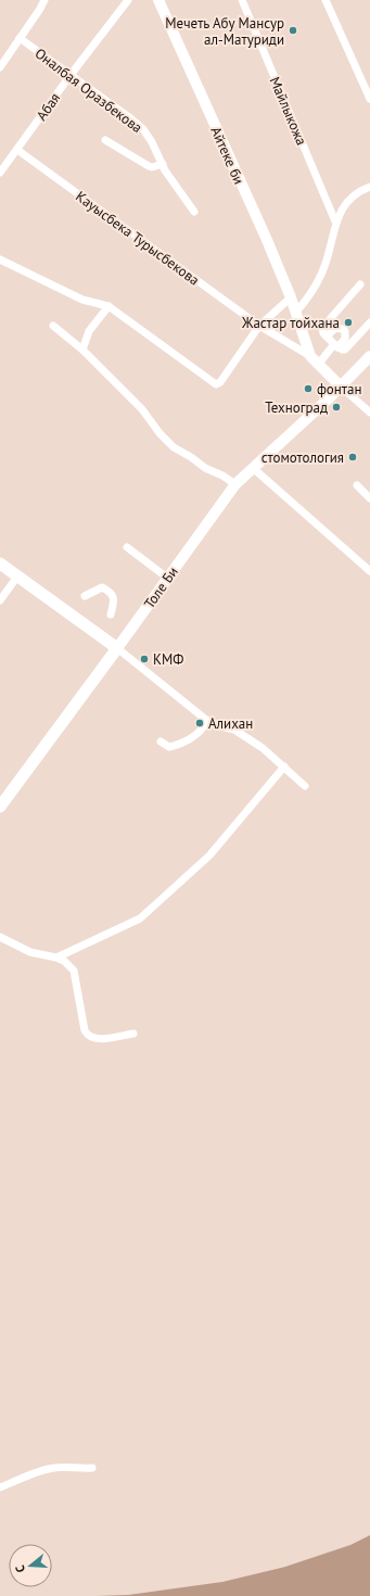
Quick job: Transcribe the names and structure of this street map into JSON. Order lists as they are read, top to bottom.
{
  "streets": {
    "main road": ["Толе Би"],
    "street": [
      "Оналбая Оразбекова",
      "Абая",
      "Майлыкожа",
      "Айтеке би",
      "Кауысбека Турысбекова"
    ]
  },
  "crossings": [
    ["Оналбая Оразбекова", "Абая"],
    ["Абая", "Кауысбека Турысбекова"],
    ["Айтеке би", "Кауысбека Турысбекова"]
  ],
  "places": [
    "Мечеть Абу Мансур ал-Матуриди",
    "Жастар тойхана",
    "фонтан",
    "Техноград",
    "стомотология",
    "КМФ",
    "Алихан"
  ],
  "north": "left"
}
